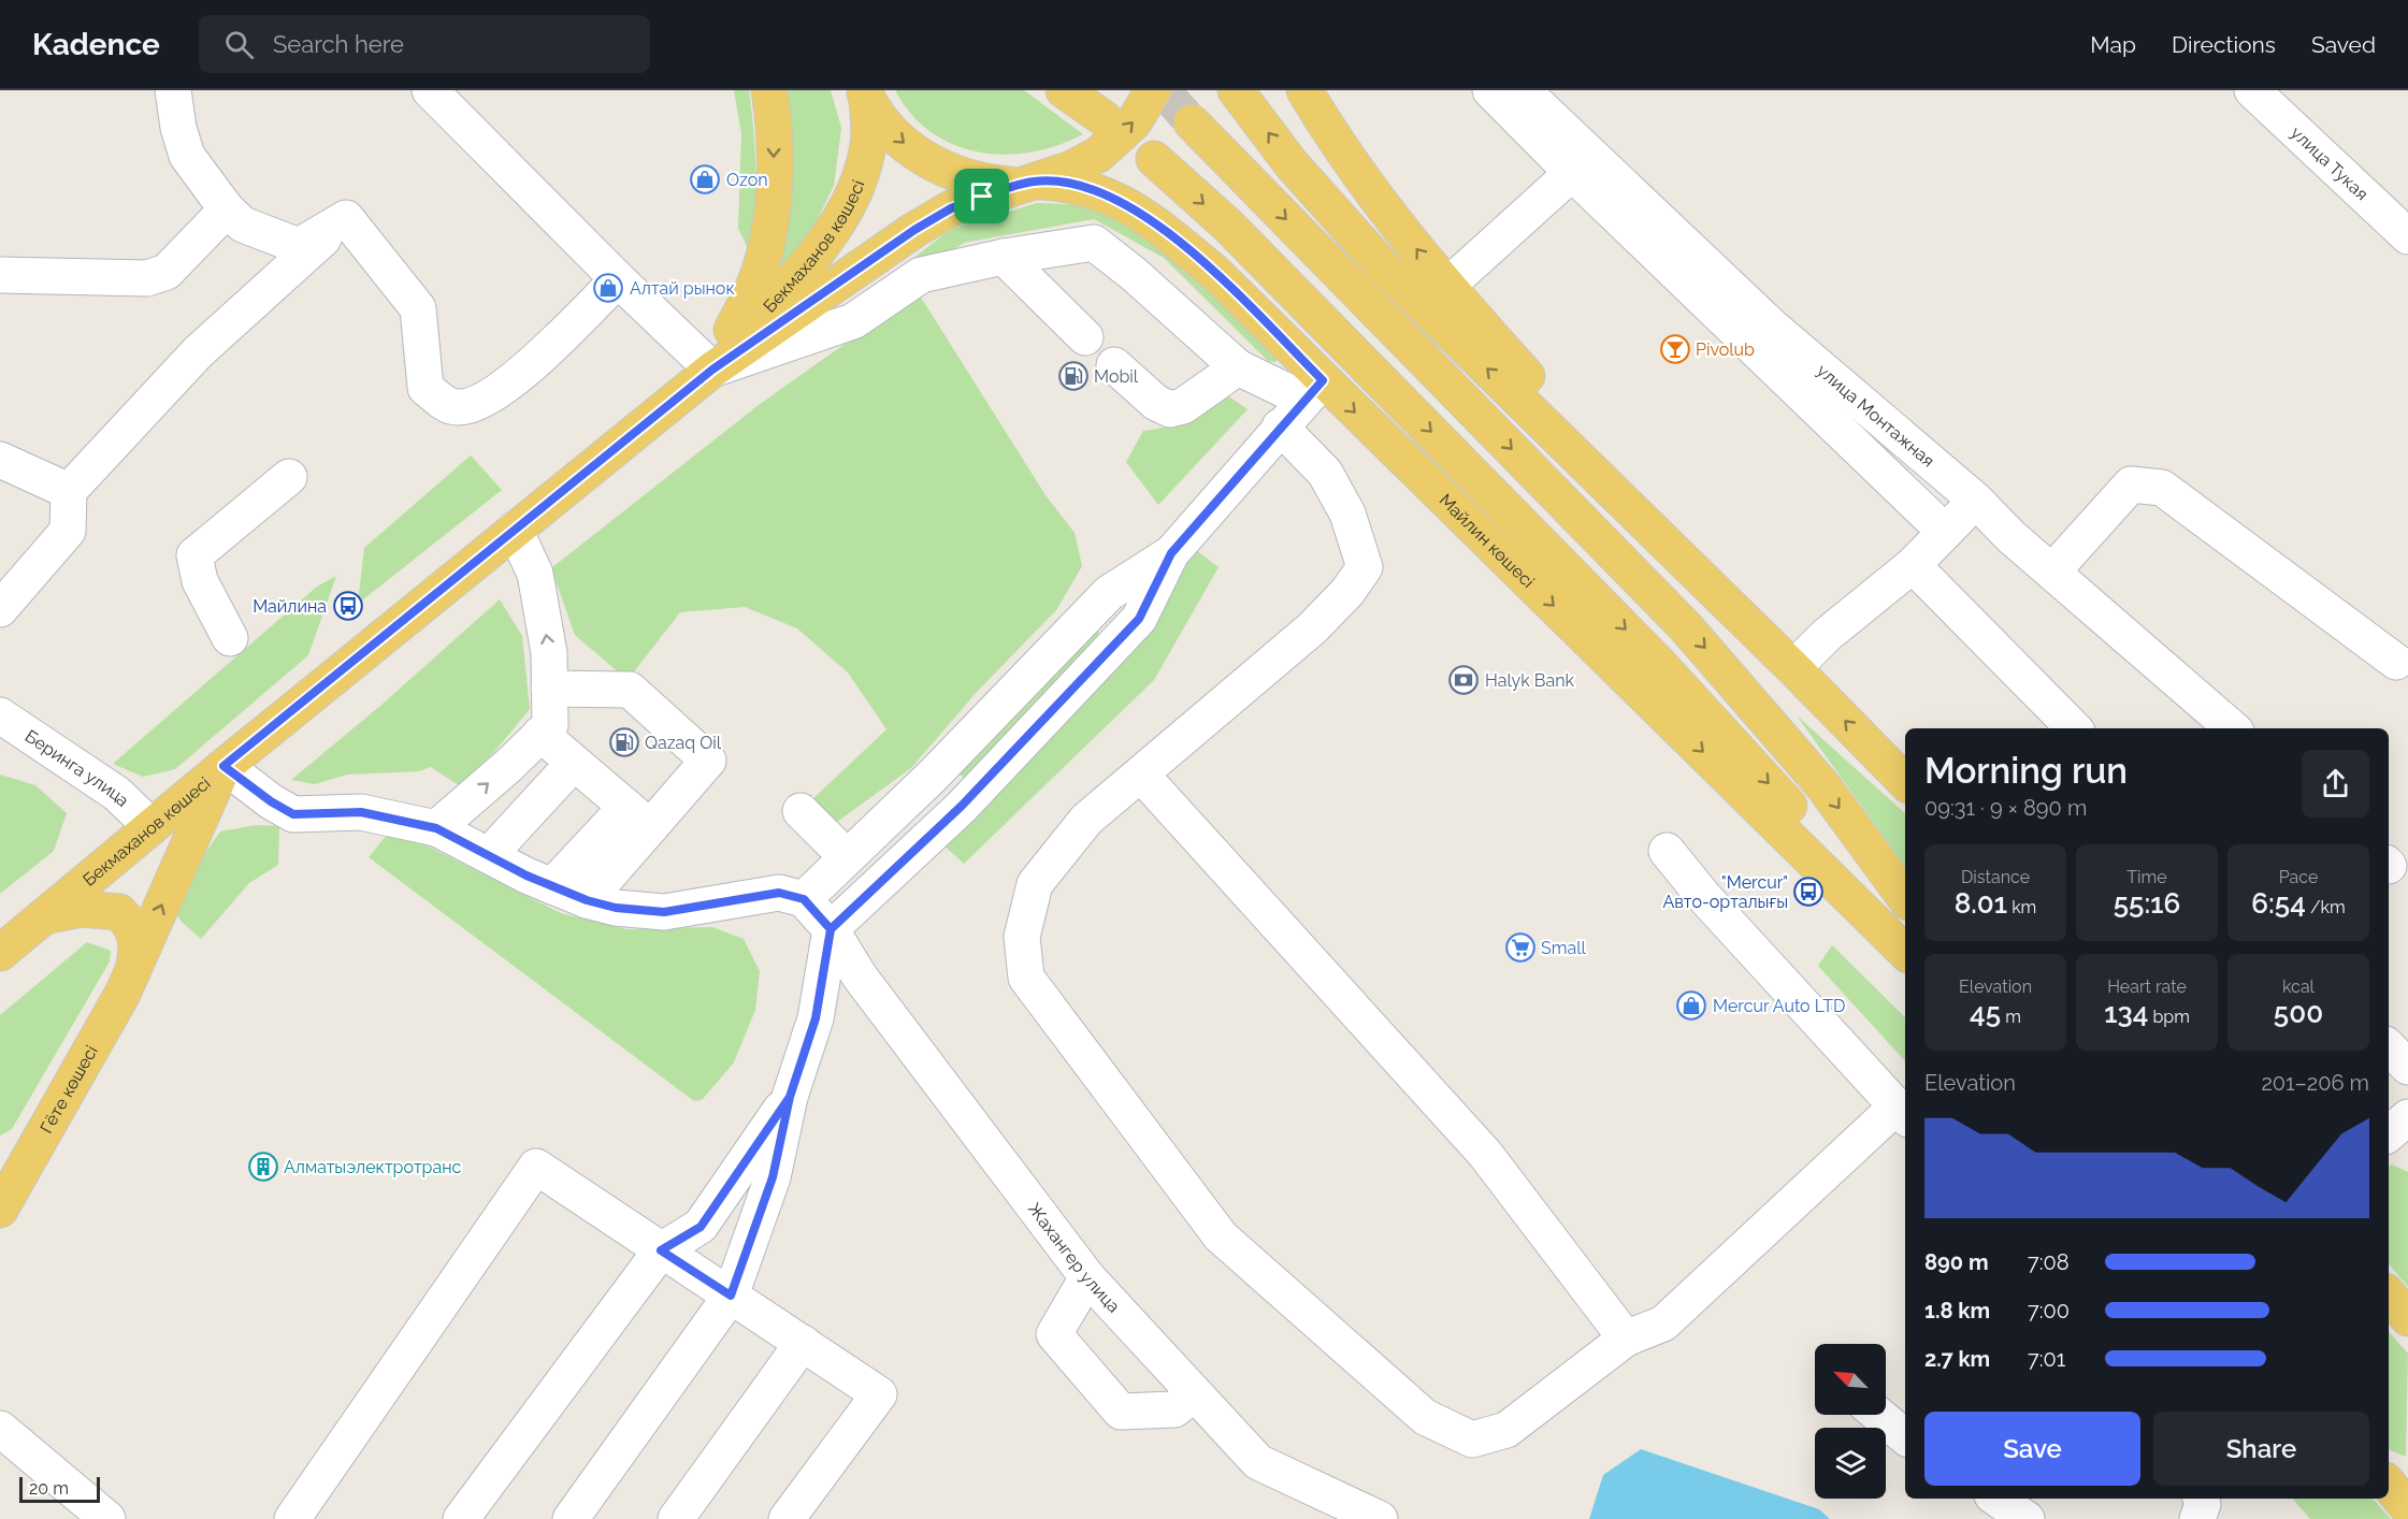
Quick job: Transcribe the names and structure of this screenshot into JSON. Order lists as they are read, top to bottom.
{
  "streets": {
    "main road": ["Бекмаханов көшесі", "Майлин көшесі", "Гёте көшесі"],
    "street": [
      "улица Тукая",
      "улица Монтажная",
      "Беринга улица",
      "Жахангер улица"
    ]
  },
  "crossings": [
    ["Бекмаханов көшесі", "Майлин көшесі"],
    ["Бекмаханов көшесі", "Беринга улица"],
    ["Бекмаханов көшесі", "Гёте көшесі"]
  ],
  "one_way": ["Гёте көшесі"],
  "places": {
    "shop": ["Ozon", "Алтай рынок", "Mercur Auto LTD"],
    "bar": ["Pivolub"],
    "fuel station": ["Mobil", "Qazaq Oil"],
    "bus stop": ["Майлина", "\"Mercur\" Авто-орталығы"],
    "bank": ["Halyk Bank"],
    "supermarket": ["Small"],
    "building": ["Алматыэлектротранс"]
  },
  "scale_bar": "20 m",
  "north": "top left",
  "page": {
    "header": "Kadence",
    "search": "Search here",
    "nav": ["Map", "Directions", "Saved"],
    "heading": ["Morning run", "09:31 · 9 × 890 m"],
    "stats": [
      ["Distance", "8.01 km"],
      ["Time", "55:16"],
      ["Pace", "6:54 /km"],
      ["Elevation", "45 m"],
      ["Heart rate", "134 bpm"],
      ["kcal", "500"]
    ],
    "chart": ["Elevation", "201–206 m"],
    "list": [
      {
        "name": "890 m",
        "note": "7:08"
      },
      {
        "name": "1.8 km",
        "note": "7:00"
      },
      {
        "name": "2.7 km",
        "note": "7:01"
      }
    ],
    "buttons": ["Save", "Share"],
    "scale": "20 m"
  }
}
